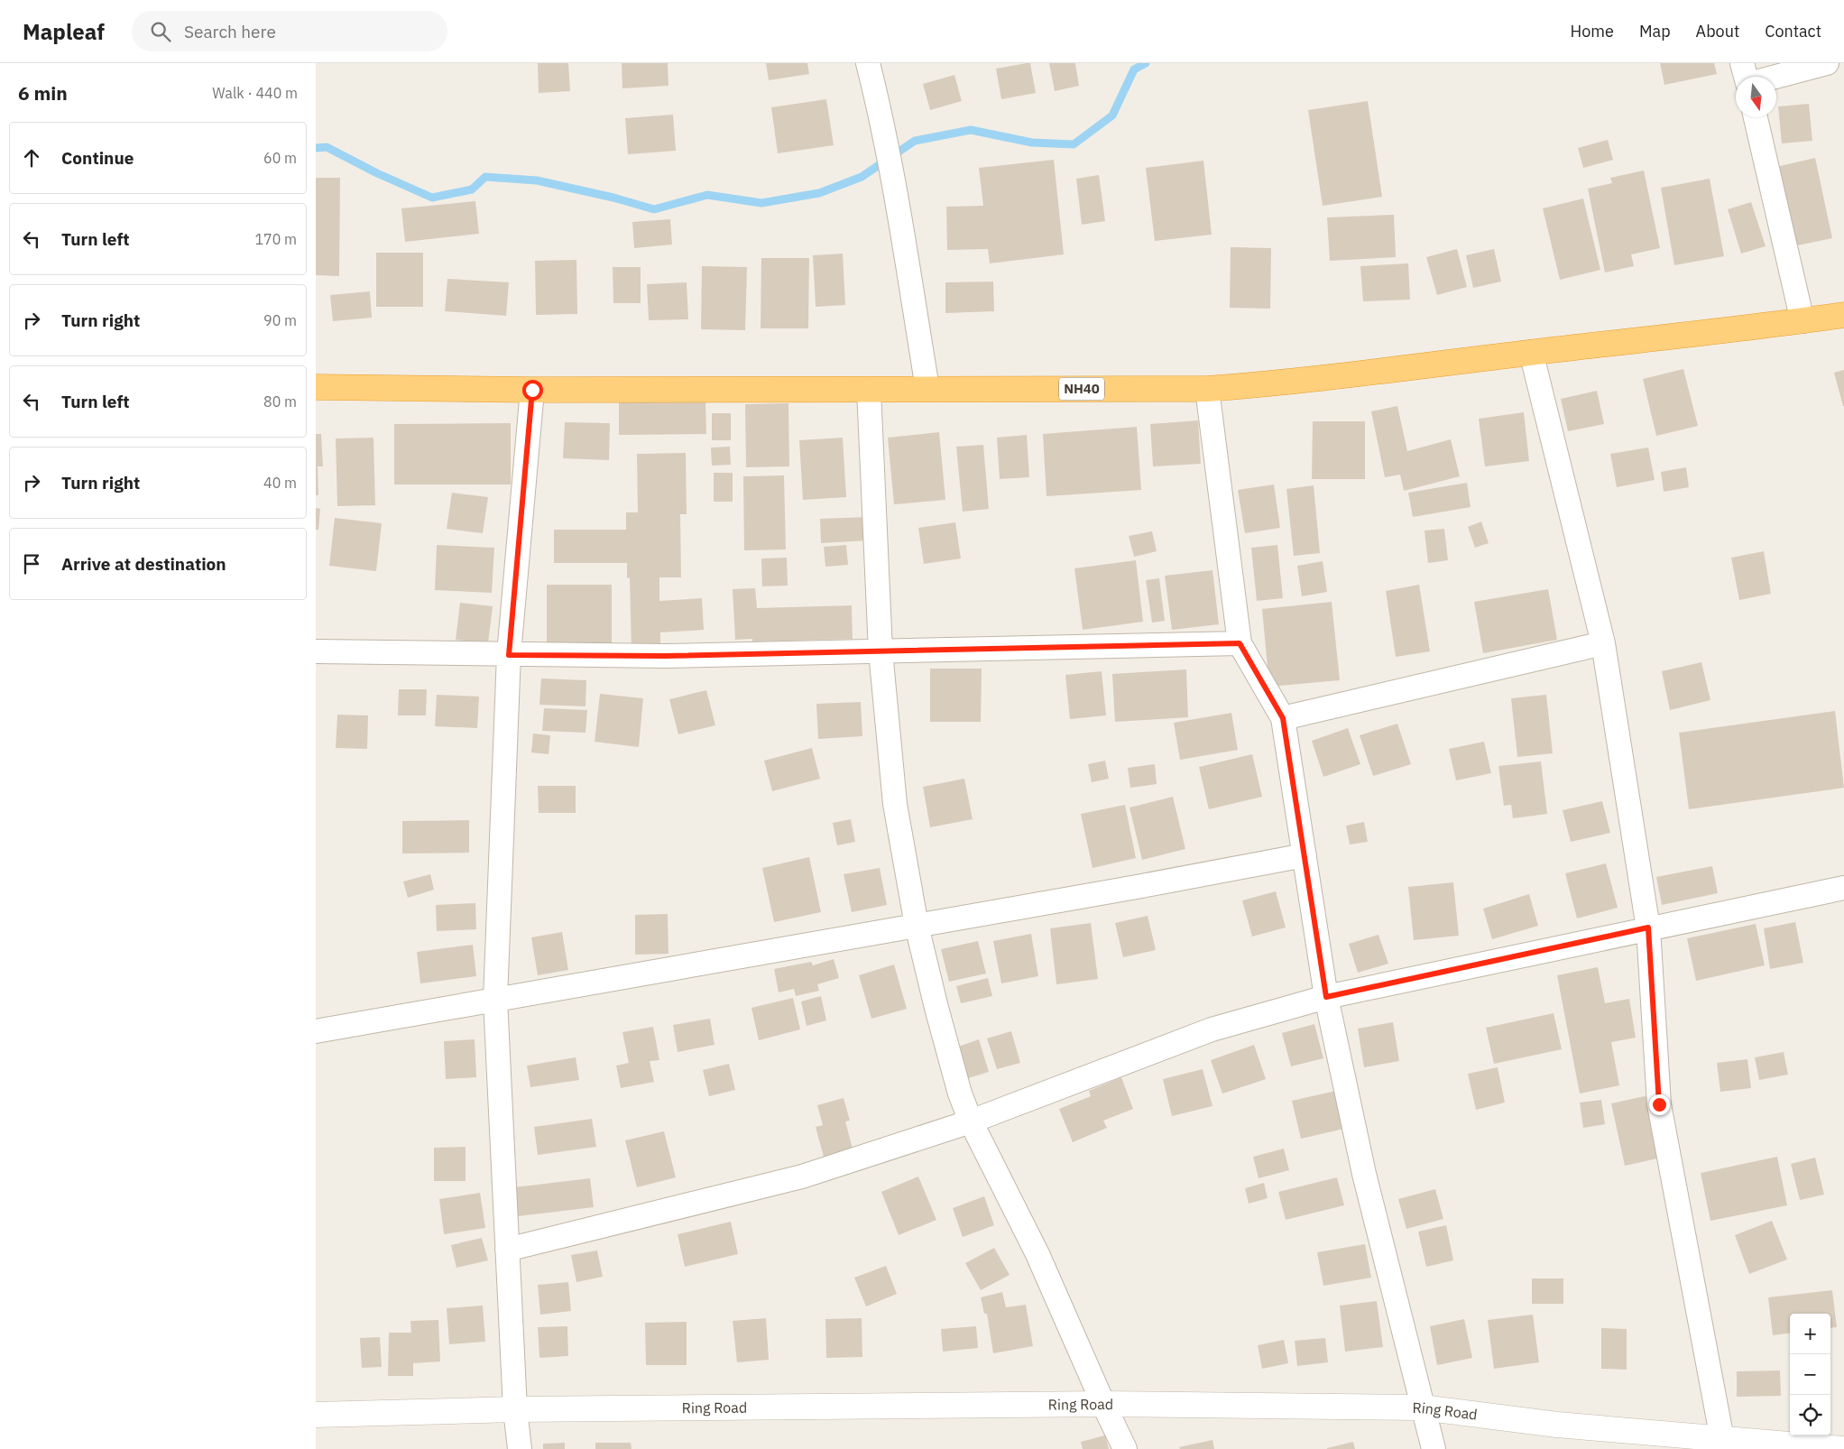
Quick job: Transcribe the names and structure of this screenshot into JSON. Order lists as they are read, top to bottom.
{
  "streets": {
    "highway": ["NH40"],
    "street": ["Ring Road"]
  },
  "north": "bottom",
  "page": {
    "header": "Mapleaf",
    "search": "Search here",
    "nav": [
      "Home",
      "Map",
      "About",
      "Contact"
    ],
    "heading": ["6 min", "Walk · 440 m"],
    "list": [
      ["Continue", "60 m"],
      ["Turn left", "170 m"],
      ["Turn right", "90 m"],
      ["Turn left", "80 m"],
      ["Turn right", "40 m"],
      "Arrive at destination"
    ],
    "map_buttons": ["+", "−"]
  }
}
